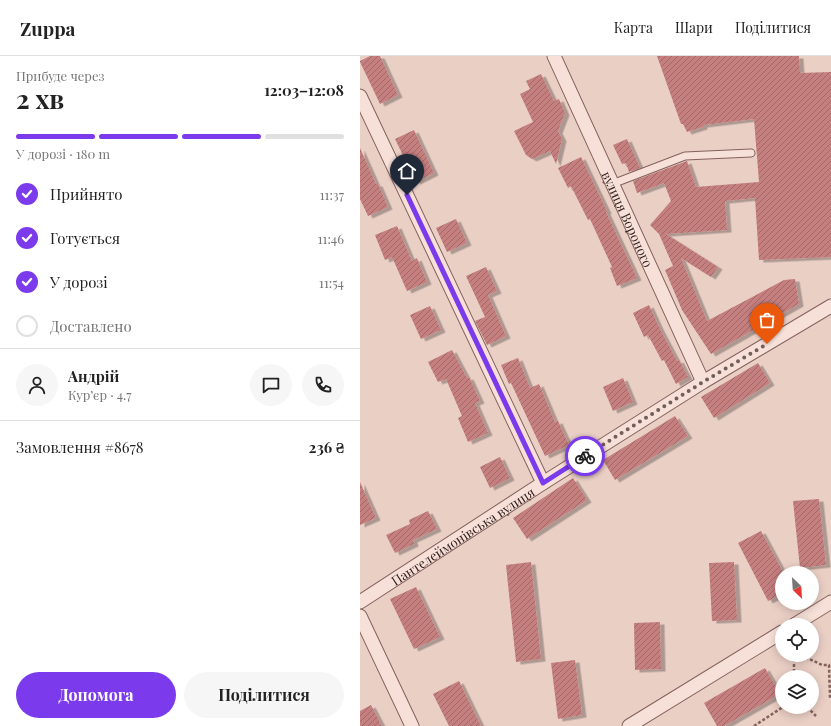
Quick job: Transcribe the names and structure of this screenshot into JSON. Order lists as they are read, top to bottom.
{
  "streets": {
    "street": ["вулиця Вороного", "Пантелеймонівська вулиця"]
  },
  "crossings": [
    ["вулиця Вороного", "Пантелеймонівська вулиця"]
  ],
  "north": "bottom right",
  "page": {
    "header": "Zuppa",
    "nav": ["Карта", "Шари", "Поділитися"],
    "heading": ["2 хв", "Прибуде через", "12:03–12:08"],
    "panel": [
      "Андрій",
      "Кур’єр · 4.7",
      "Замовлення #8678",
      "236 ₴"
    ],
    "bar": "У дорозі · 180 m",
    "list": [
      ["Прийнято", "11:37"],
      ["Готується", "11:46"],
      ["У дорозі", "11:54"],
      "Доставлено"
    ],
    "buttons": ["Допомога", "Поділитися"]
  }
}
